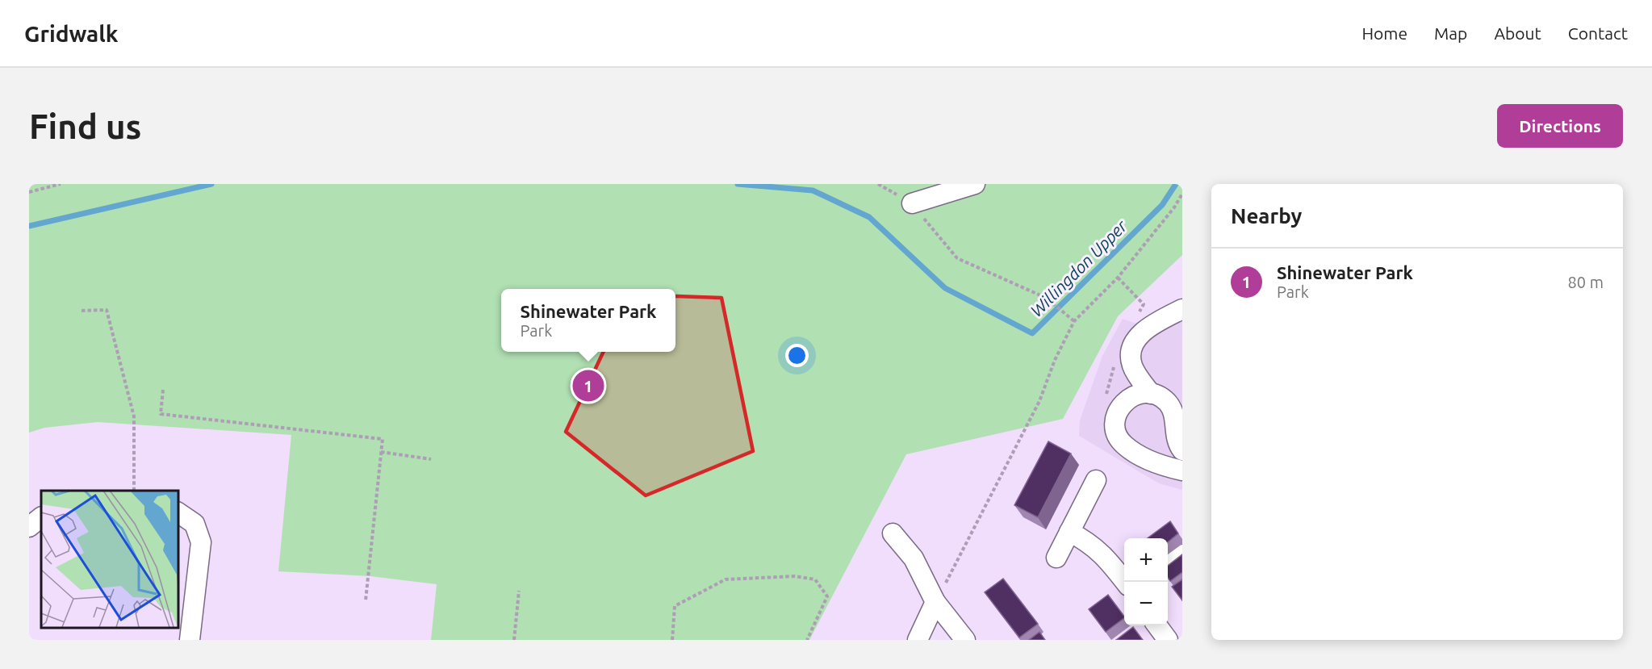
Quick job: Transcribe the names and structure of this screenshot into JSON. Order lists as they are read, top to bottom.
{
  "water": ["Willingdon Upper"],
  "page": {
    "header": "Gridwalk",
    "nav": [
      "Home",
      "Map",
      "About",
      "Contact"
    ],
    "buttons": "Directions",
    "title": "Find us",
    "heading": "Nearby",
    "list": [
      {
        "mark": "1",
        "name": "Shinewater Park",
        "note": "Park",
        "value": "80 m"
      }
    ],
    "popup": ["Shinewater Park", "Park"],
    "pins": "1",
    "map_buttons": ["+", "−"]
  }
}
